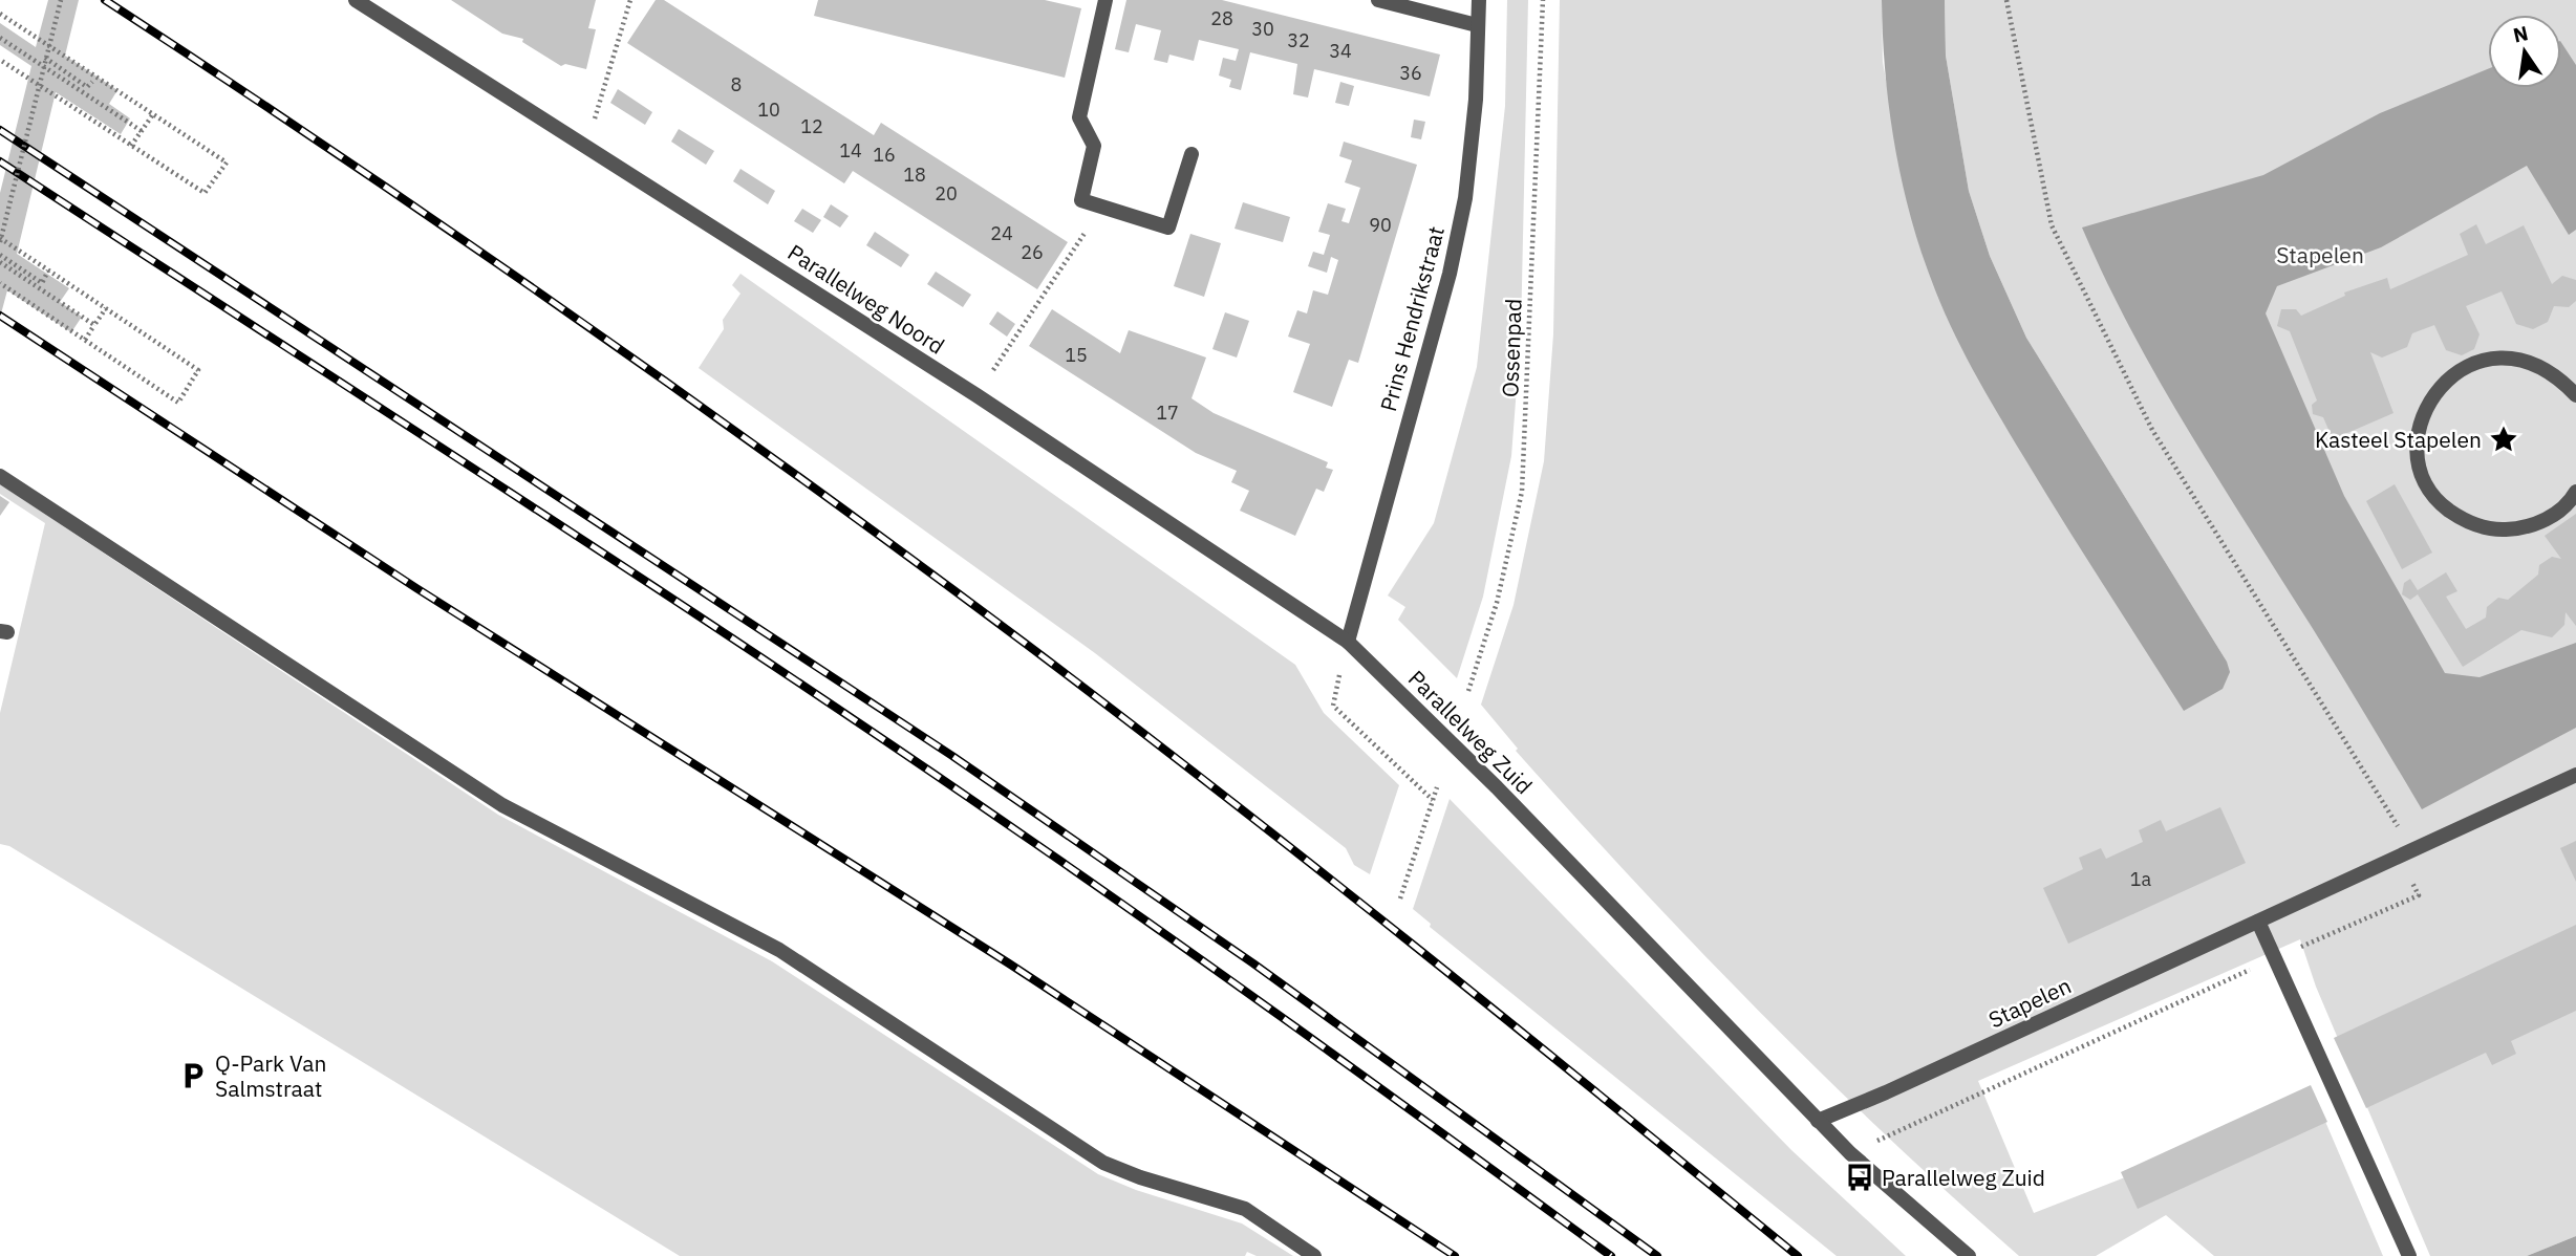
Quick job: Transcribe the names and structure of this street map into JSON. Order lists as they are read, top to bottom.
{
  "streets": {
    "street": [
      "Parallelweg Noord",
      "Prins Hendrikstraat",
      "Parallelweg Zuid",
      "Stapelen"
    ],
    "path": ["Ossenpad"]
  },
  "crossings": [
    ["Parallelweg Noord", "Prins Hendrikstraat"],
    ["Parallelweg Noord", "Parallelweg Zuid"],
    ["Prins Hendrikstraat", "Parallelweg Zuid"],
    ["Parallelweg Zuid", "Stapelen"]
  ],
  "parks": ["Stapelen"],
  "places": {
    "place": ["Kasteel Stapelen"],
    "parking": ["Q-Park Van Salmstraat"],
    "bus stop": ["Parallelweg Zuid"]
  },
  "house_numbers": [
    "28",
    "30",
    "32",
    "34",
    "36",
    "8",
    "10",
    "12",
    "14",
    "16",
    "18",
    "20",
    "90",
    "24",
    "26",
    "15",
    "17",
    "1a"
  ],
  "north": "top"
}
